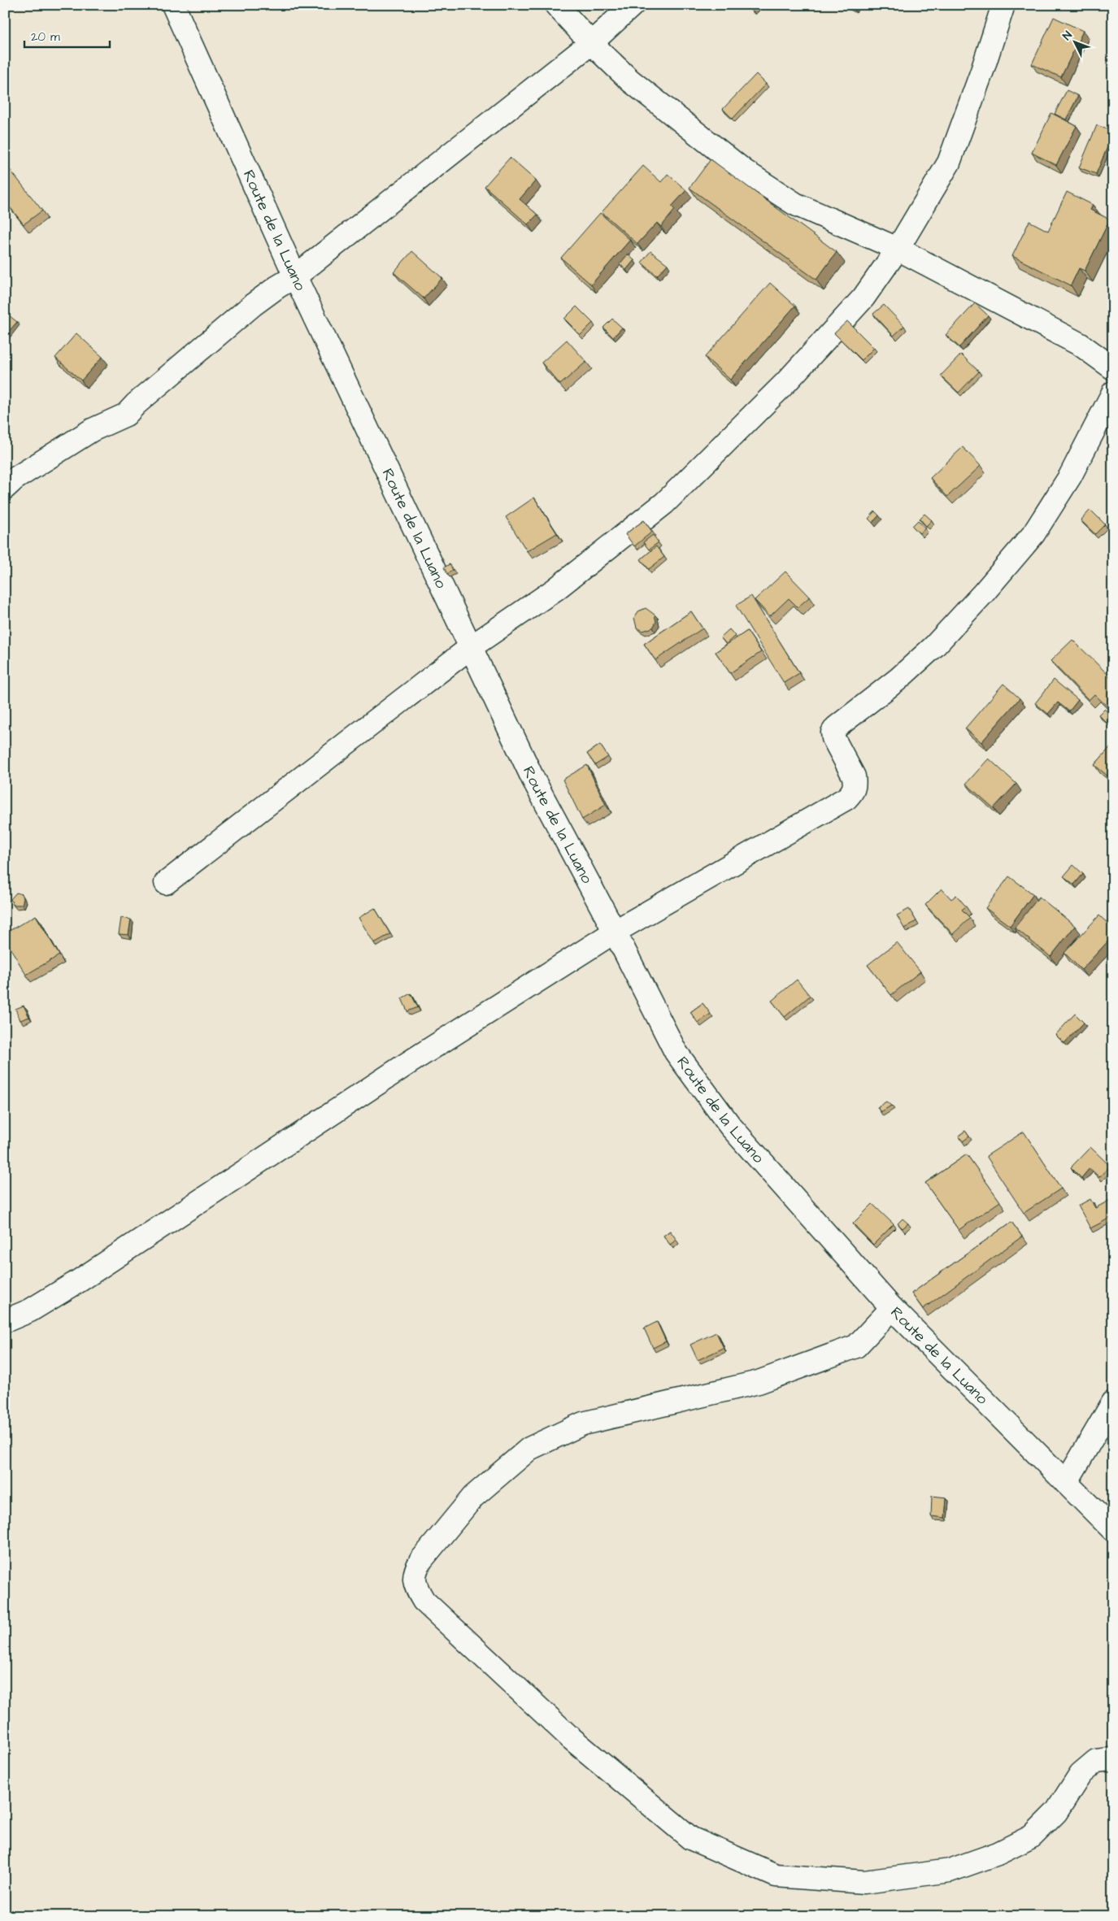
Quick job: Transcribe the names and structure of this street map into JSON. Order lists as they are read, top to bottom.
{
  "streets": {
    "street": ["Route de la Luano"]
  },
  "scale_bar": "20 m",
  "north": "top left"
}
